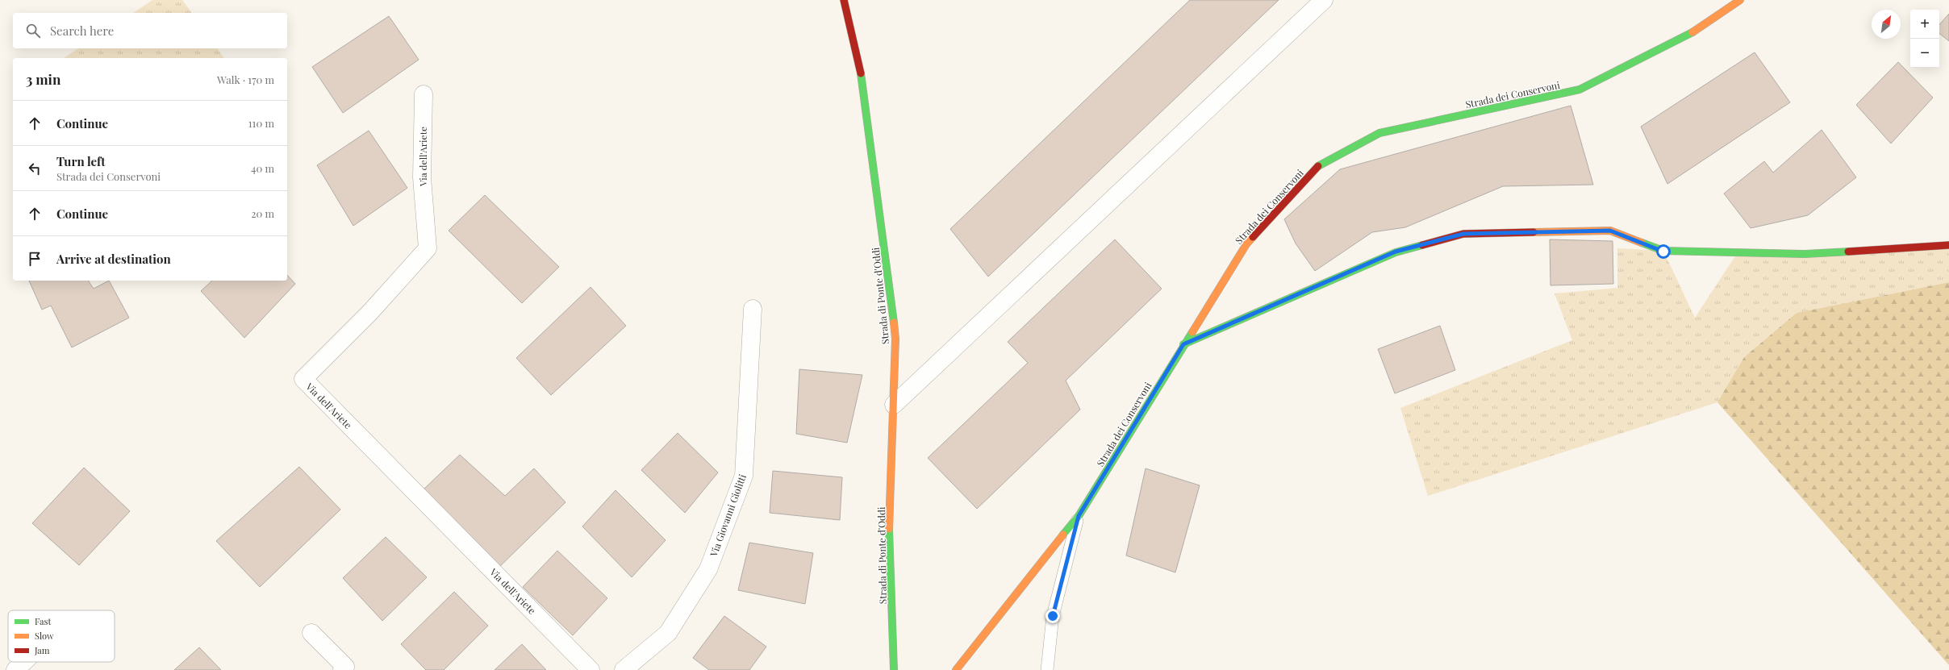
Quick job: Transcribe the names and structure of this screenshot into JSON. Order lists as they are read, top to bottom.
{
  "streets": {
    "street": [
      "Strada dei Conservoni",
      "Via dell'Ariete",
      "Strada di Ponte d'Oddi",
      "Via Giovanni Giolitti"
    ]
  },
  "legend": ["Fast", "Slow", "Jam"],
  "north": "top right",
  "page": {
    "map_buttons": ["+", "−"],
    "search": "Search here",
    "heading": ["3 min", "Walk · 170 m"],
    "list": [
      ["Continue", "110 m"],
      ["Turn left", "Strada dei Conservoni", "40 m"],
      ["Continue", "20 m"],
      "Arrive at destination"
    ]
  }
}
